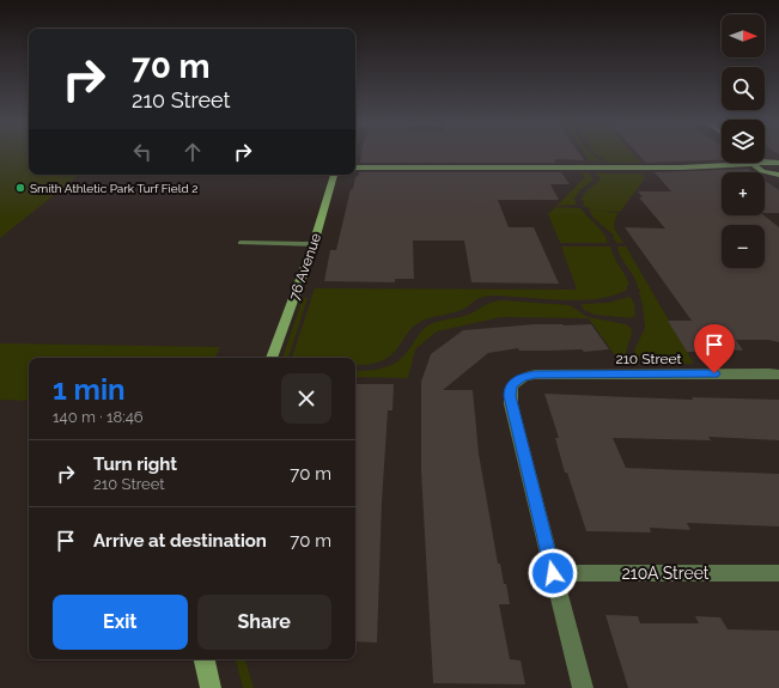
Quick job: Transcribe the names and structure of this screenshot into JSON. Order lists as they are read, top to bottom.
{
  "streets": {
    "street": ["76 Avenue", "210 Street", "210A Street"]
  },
  "crossings": [
    ["210 Street", "210A Street"]
  ],
  "places": ["Smith Athletic Park Turf Field 2"],
  "north": "right",
  "page": {
    "map_buttons": ["+", "−"],
    "turn": ["70 m", "210 Street"],
    "heading": ["1 min", "140 m · 18:46"],
    "list": [
      {
        "name": "Turn right",
        "note": "210 Street",
        "value": "70 m"
      },
      {
        "name": "Arrive at destination",
        "value": "70 m"
      }
    ],
    "buttons": ["Exit", "Share"]
  }
}
